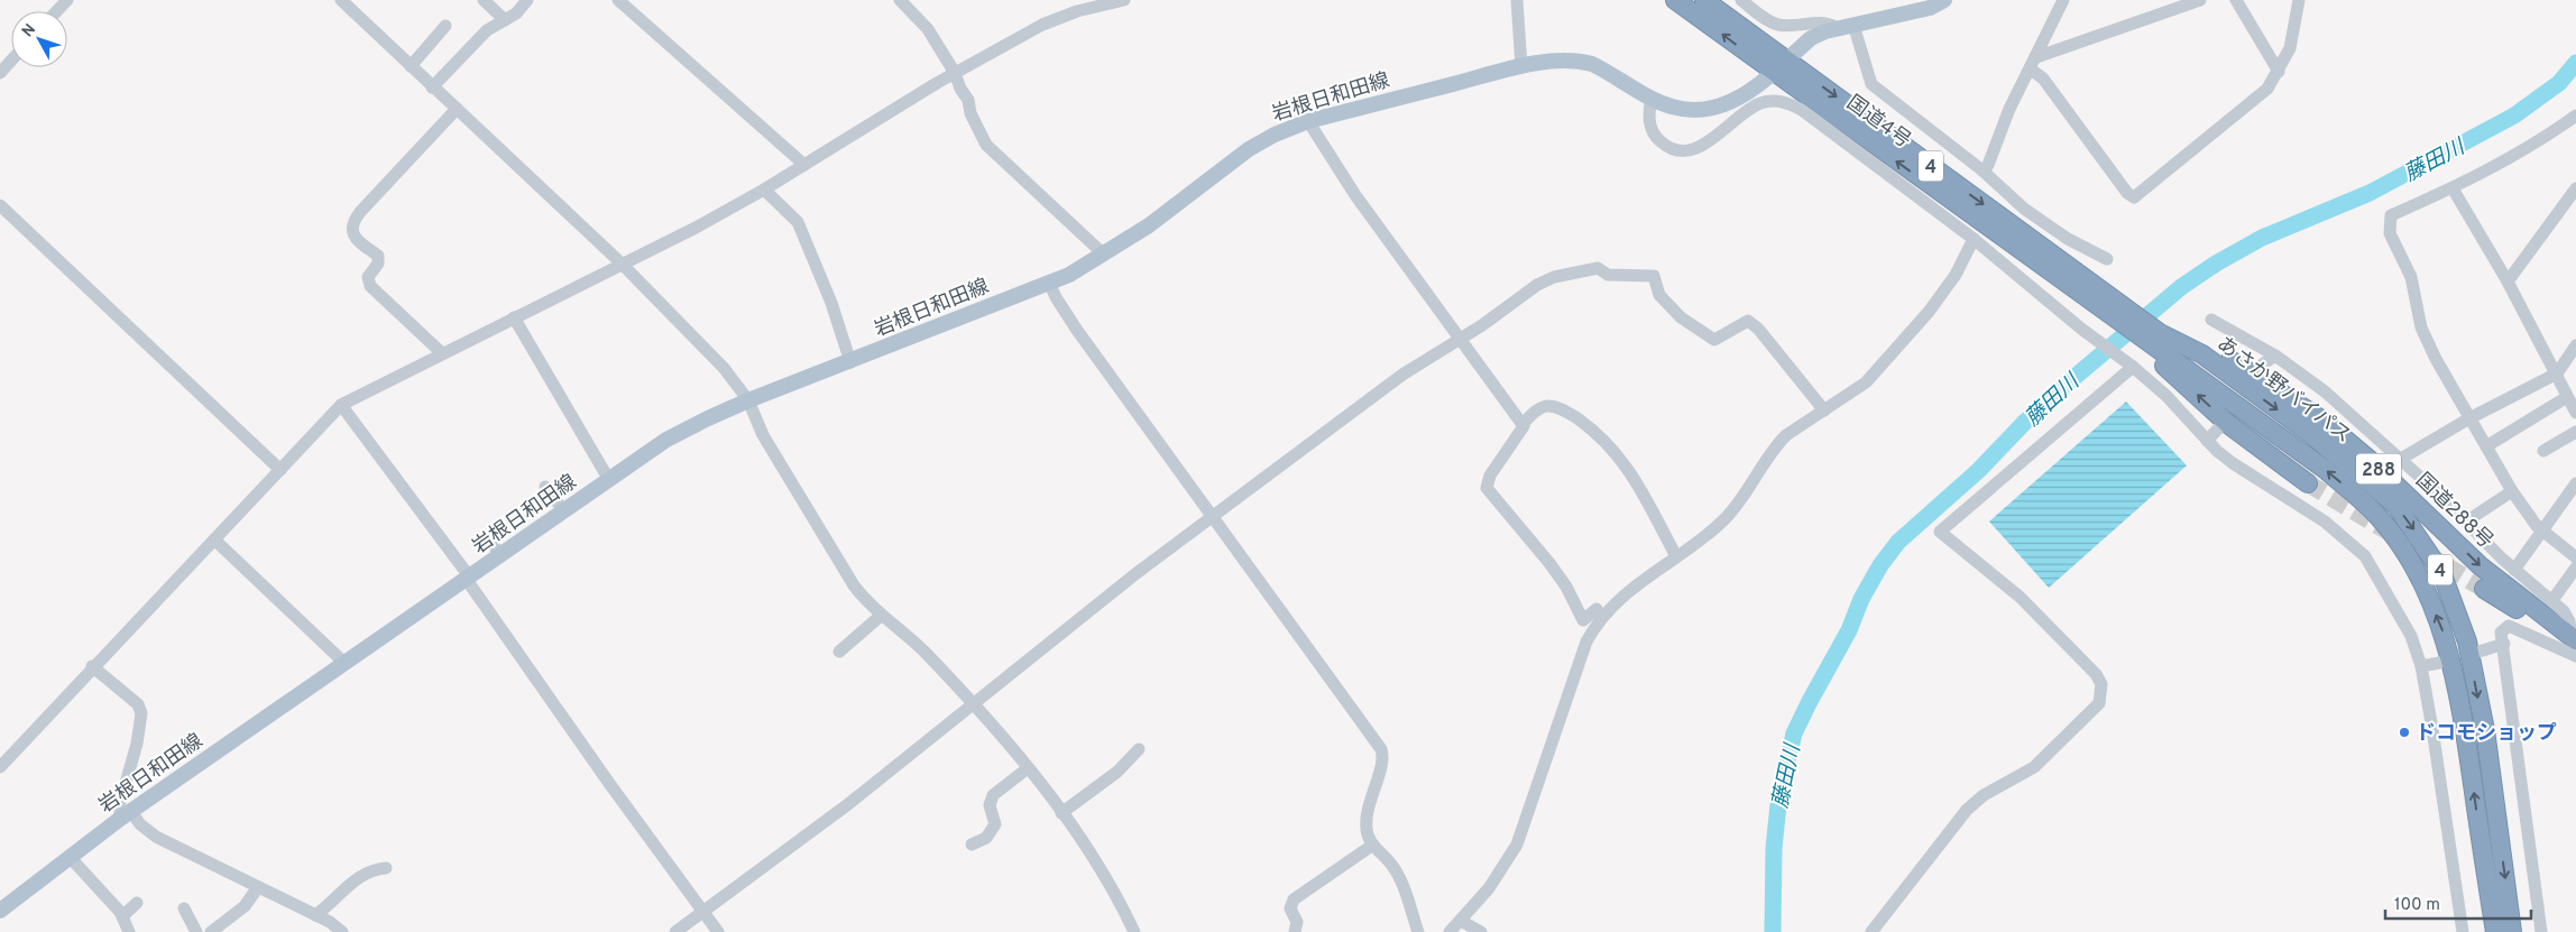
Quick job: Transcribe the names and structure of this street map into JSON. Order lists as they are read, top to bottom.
{
  "streets": {
    "highway": [
      "国道4号",
      "4",
      "あさか野バイパス",
      "288",
      "国道288号"
    ],
    "main road": ["岩根日和田線"]
  },
  "crossings": [
    ["岩根日和田線", "国道4号"],
    ["国道4号", "国道288号"],
    ["あさか野バイパス", "国道288号"]
  ],
  "water": ["藤田川"],
  "places": ["ドコモショップ"],
  "scale_bar": "100 m",
  "north": "top left"
}
